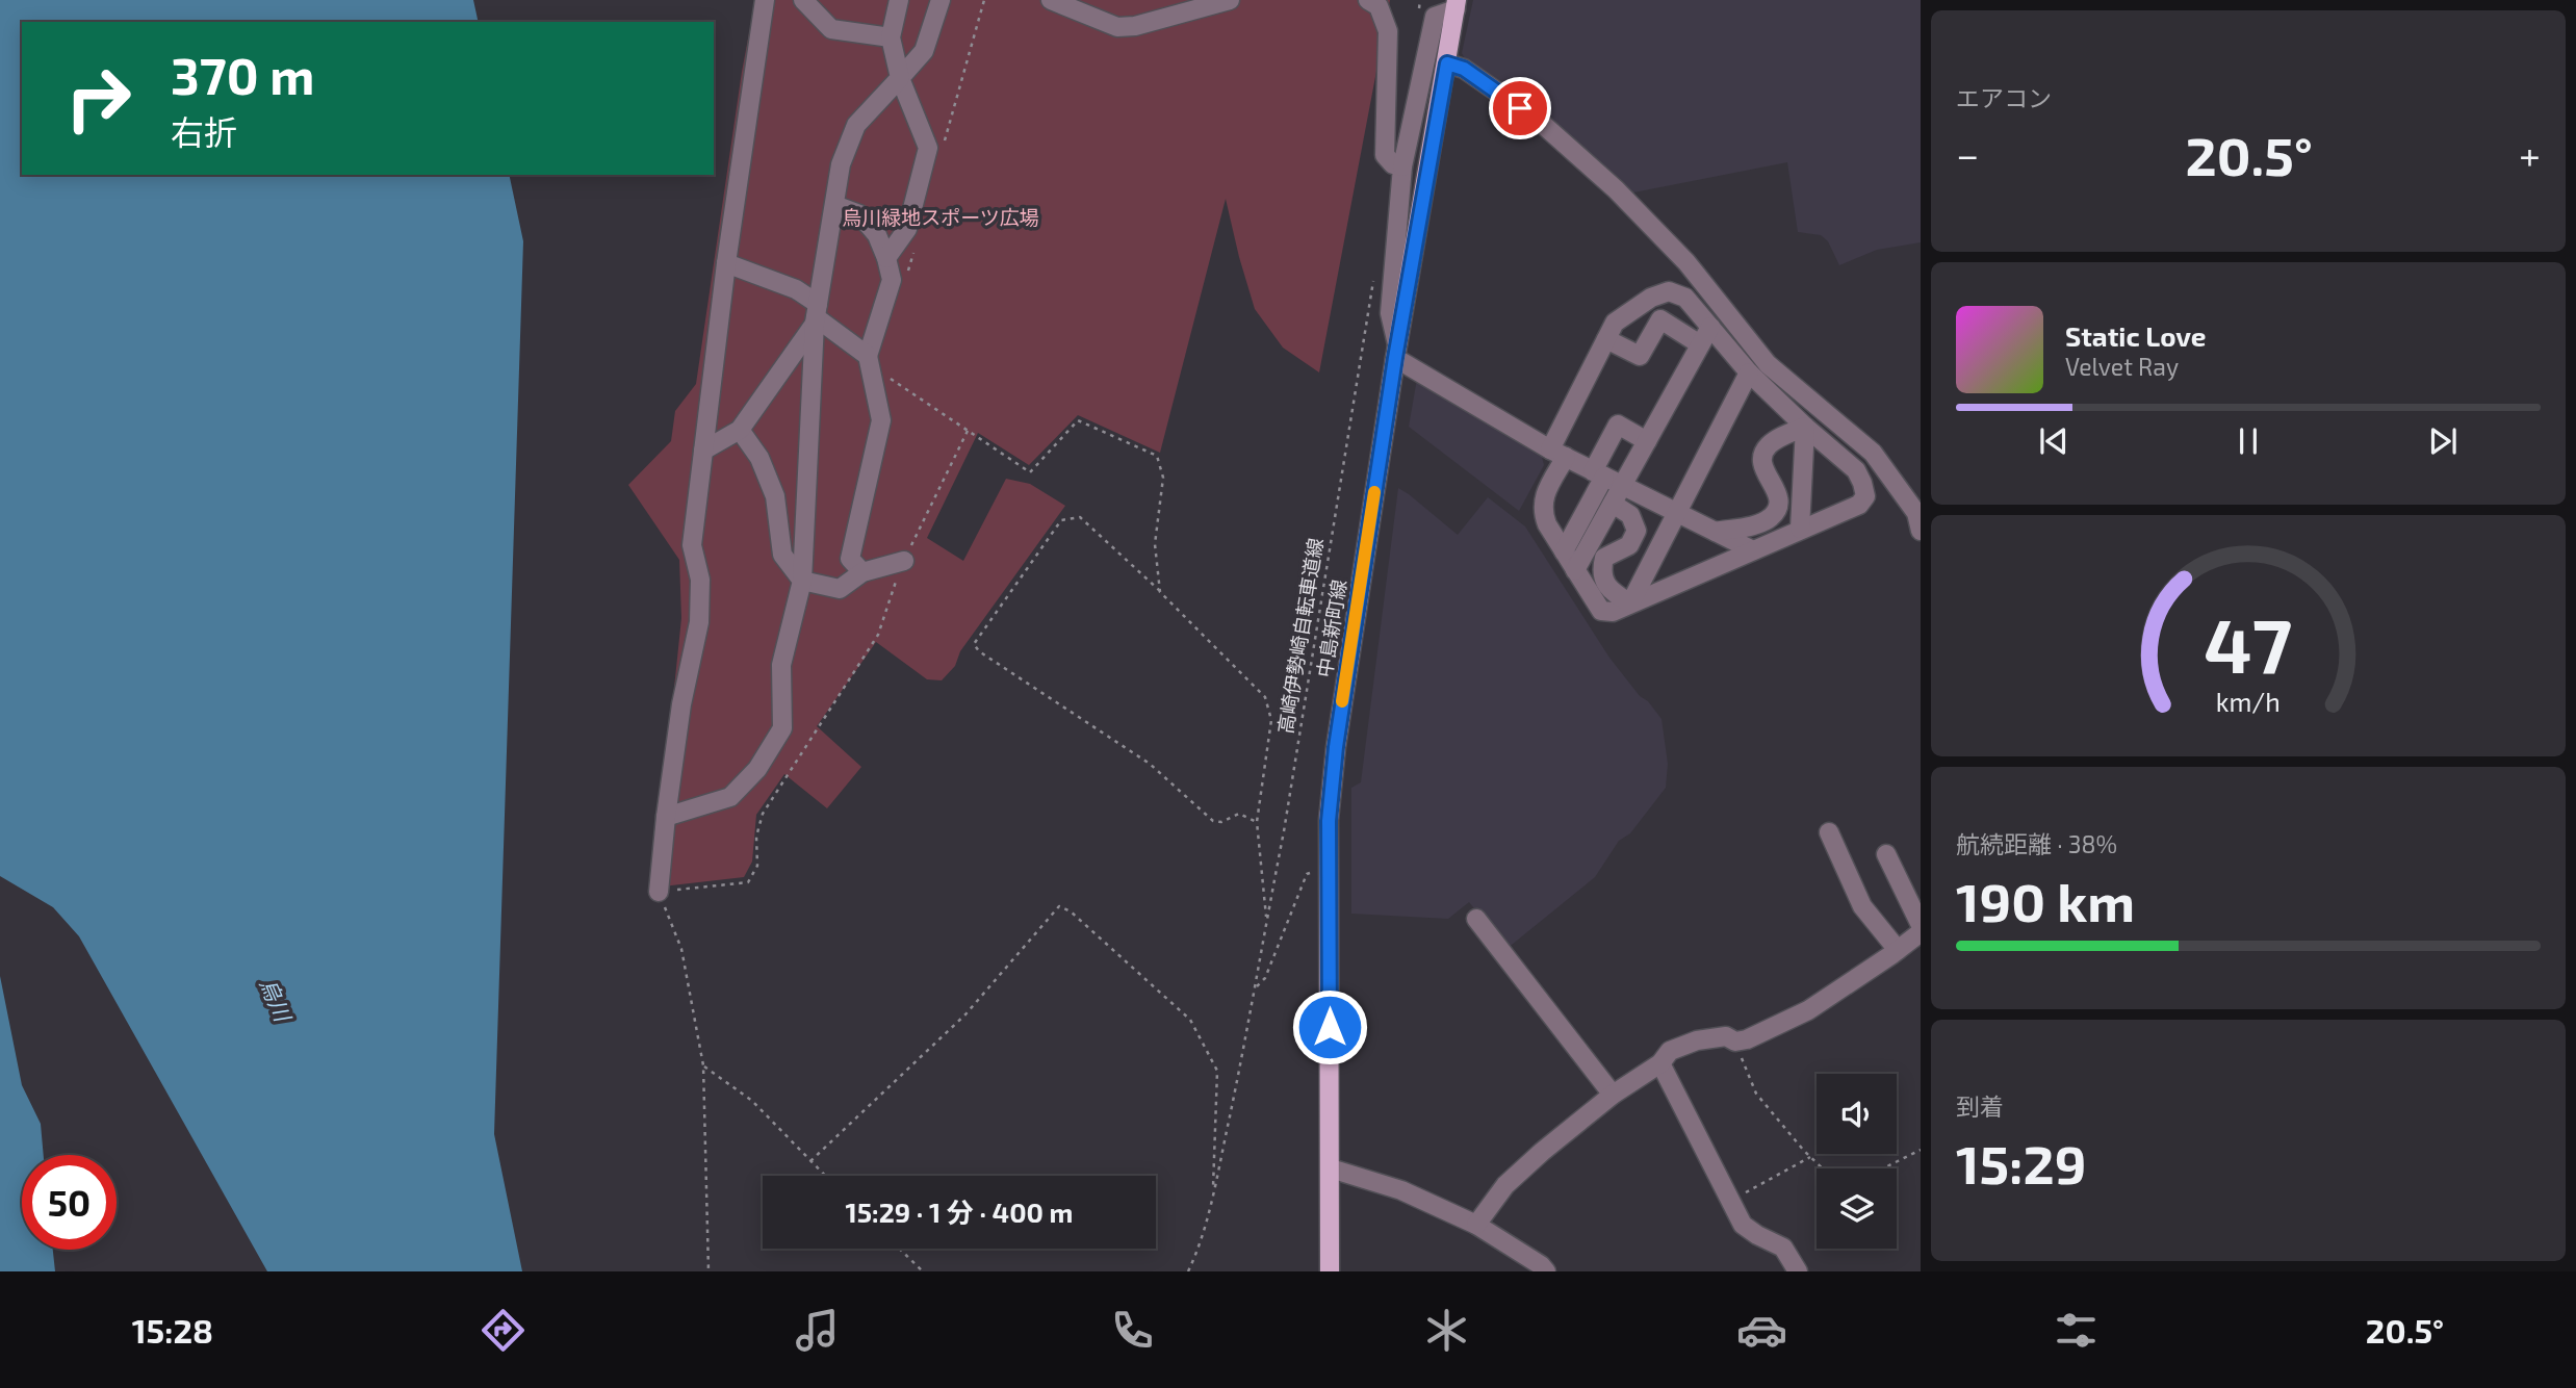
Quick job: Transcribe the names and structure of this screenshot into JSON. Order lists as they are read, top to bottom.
{
  "streets": {
    "main road": ["中島新町線"],
    "path": ["高崎伊勢崎自転車道線"]
  },
  "water": ["烏川"],
  "parks": ["烏川緑地スポーツ広場"],
  "page": {
    "tile": [
      "エアコン",
      ["航続距離 · 38%", "190 km"],
      ["到着", "15:29"]
    ],
    "turn": ["370 m", "右折"],
    "heat": ["−", "20.5°", "+"],
    "song": ["Static Love", "Velvet Ray"],
    "limit": "50",
    "trip": "15:29 · 1 分 · 400 m",
    "tabs": ["15:28", "20.5°"],
    "gauge": ["47", "km/h"]
  }
}
